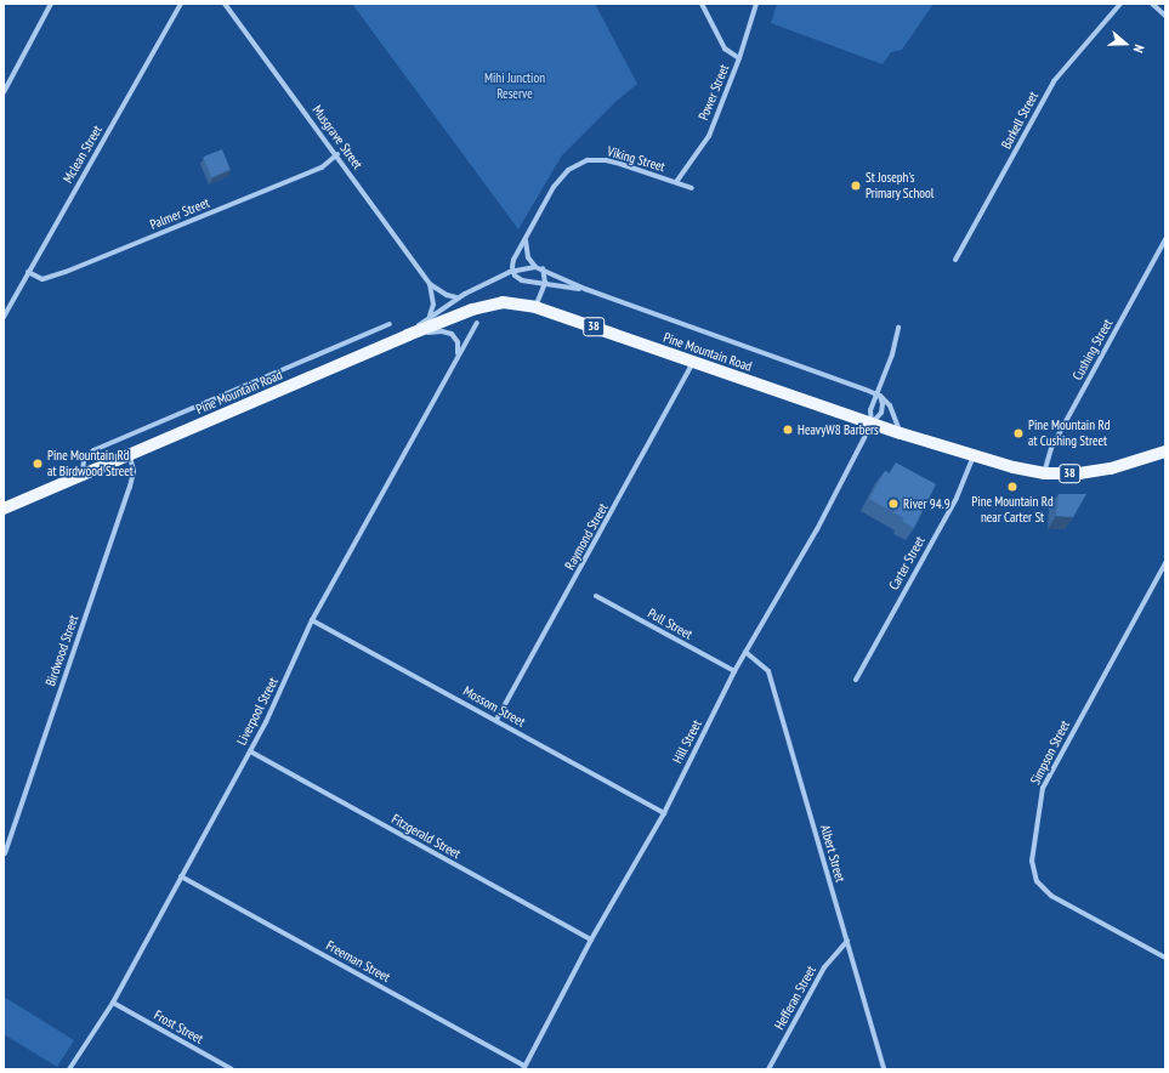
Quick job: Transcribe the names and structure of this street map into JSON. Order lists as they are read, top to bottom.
{
  "streets": {
    "main road": ["38", "Pine Mountain Road"],
    "street": [
      "Power Street",
      "Barkell Street",
      "Musgrave Street",
      "Mclean Street",
      "Viking Street",
      "Palmer Street",
      "Cushing Street",
      "Raymond Street",
      "Carter Street",
      "Pull Street",
      "Birdwood Street",
      "Mossom Street",
      "Liverpool Street",
      "Hill Street",
      "Simpson Street",
      "Fitzgerald Street",
      "Albert Street",
      "Freeman Street",
      "Hefferan Street",
      "Frost Street"
    ]
  },
  "crossings": [
    ["Power Street", "Viking Street"],
    ["Musgrave Street", "Palmer Street"],
    ["Musgrave Street", "Pine Mountain Road"],
    ["Mclean Street", "Palmer Street"],
    ["Viking Street", "Pine Mountain Road"],
    ["Cushing Street", "Pine Mountain Road"],
    ["Pine Mountain Road", "Raymond Street"],
    ["Pine Mountain Road", "Carter Street"],
    ["Pine Mountain Road", "Birdwood Street"],
    ["Pine Mountain Road", "Hill Street"],
    ["Raymond Street", "Mossom Street"],
    ["Pull Street", "Hill Street"],
    ["Mossom Street", "Liverpool Street"],
    ["Mossom Street", "Hill Street"],
    ["Liverpool Street", "Fitzgerald Street"],
    ["Liverpool Street", "Freeman Street"],
    ["Liverpool Street", "Frost Street"],
    ["Hill Street", "Fitzgerald Street"],
    ["Hill Street", "Albert Street"],
    ["Hill Street", "Freeman Street"],
    ["Albert Street", "Hefferan Street"]
  ],
  "parks": ["Mihi Junction Reserve"],
  "places": [
    "St Joseph's Primary School",
    "HeavyW8 Barbers",
    "Pine Mountain Rd at Cushing Street",
    "Pine Mountain Rd at Birdwood Street",
    "Pine Mountain Rd near Carter St",
    "River 94.9"
  ],
  "north": "right"
}
